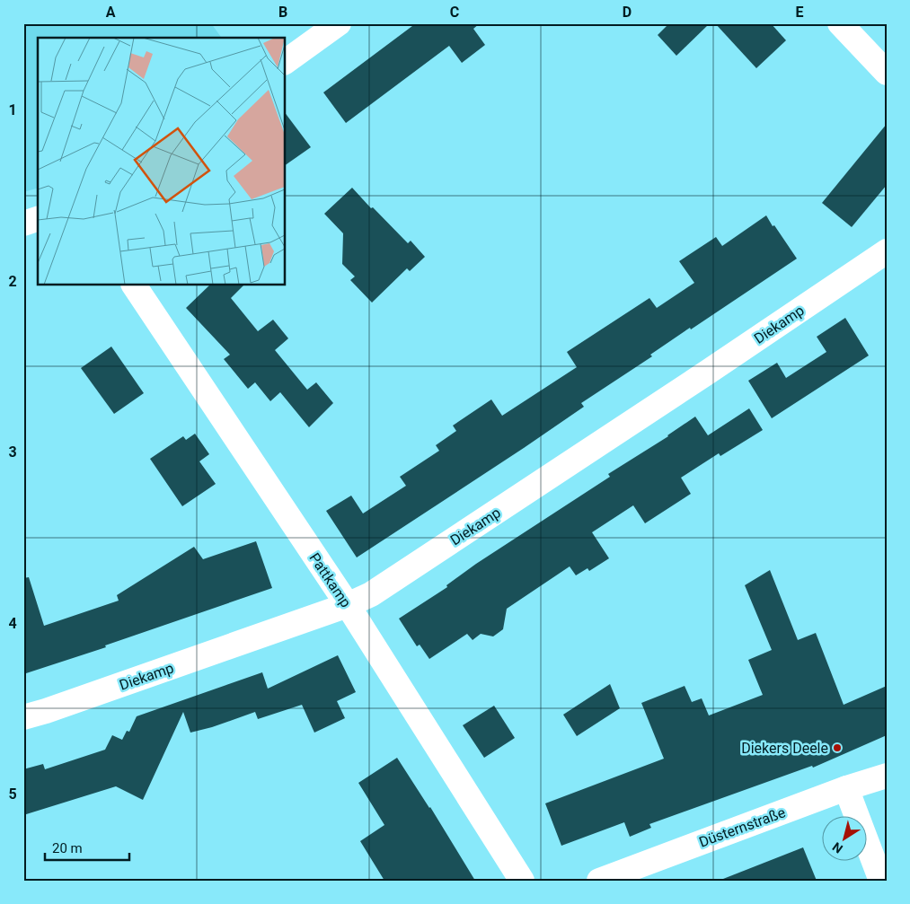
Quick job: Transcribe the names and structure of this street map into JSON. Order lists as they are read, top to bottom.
{
  "streets": {
    "street": ["Diekamp", "Pattkamp", "Düsternstraße"]
  },
  "crossings": [
    ["Diekamp", "Pattkamp"]
  ],
  "places": ["Diekers Deele"],
  "scale_bar": "20 m",
  "north": "bottom left",
  "grid": {
    "columns": [
      "A",
      "B",
      "C",
      "D",
      "E"
    ],
    "rows": [
      "1",
      "2",
      "3",
      "4",
      "5"
    ]
  }
}
